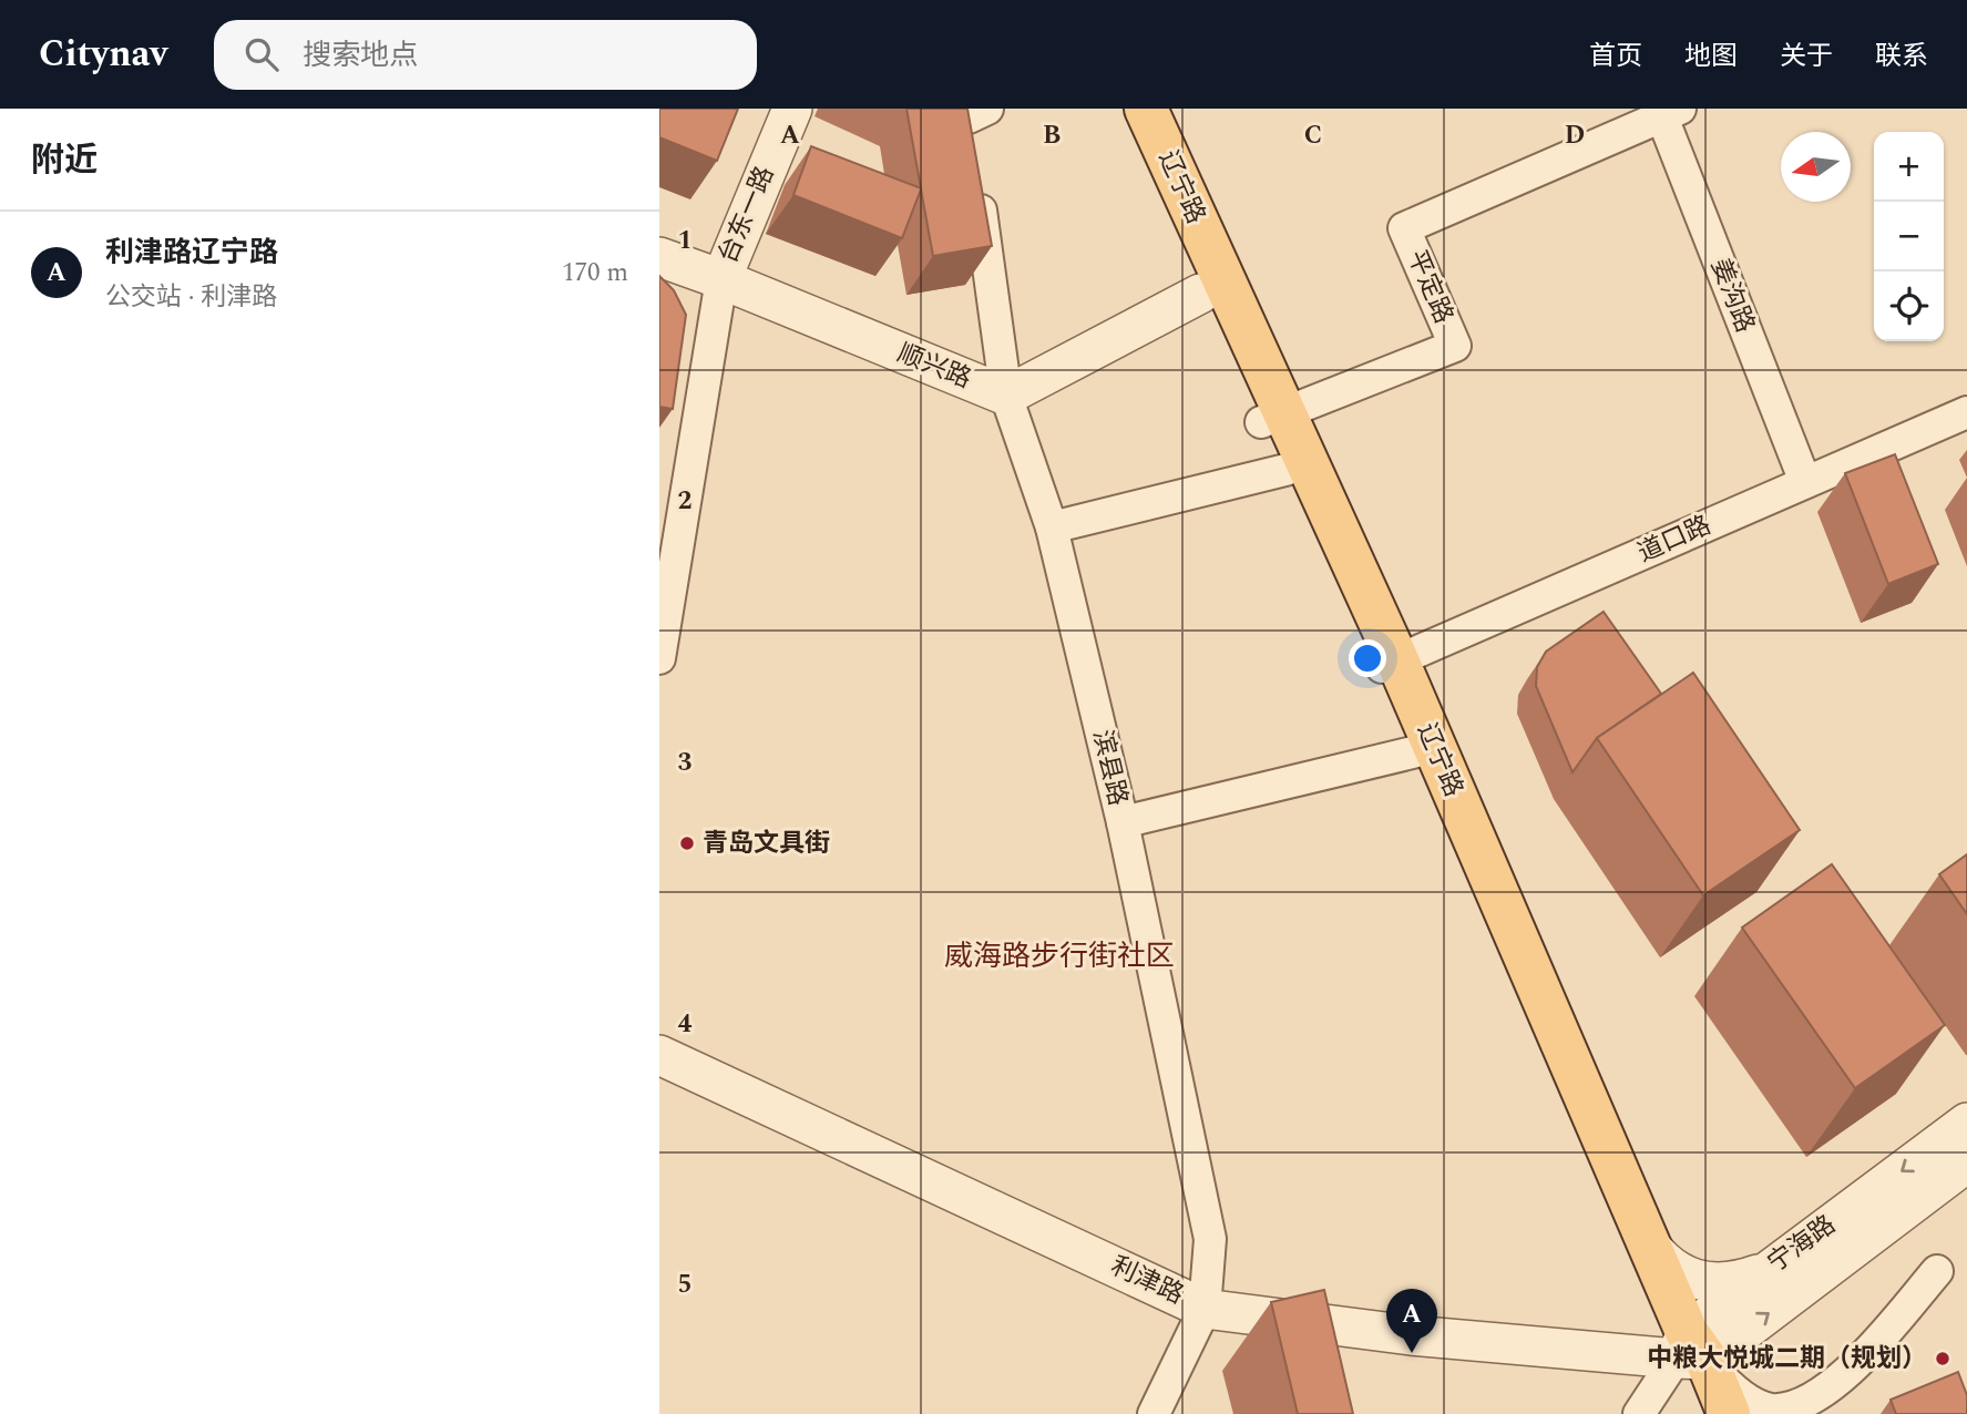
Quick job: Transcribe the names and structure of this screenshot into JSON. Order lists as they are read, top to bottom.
{
  "streets": {
    "main road": ["辽宁路"],
    "street": [
      "台东一路",
      "平定路",
      "姜沟路",
      "顺兴路",
      "道口路",
      "滨县路",
      "宁海路",
      "利津路"
    ]
  },
  "crossings": [
    ["辽宁路", "平定路"],
    ["辽宁路", "道口路"],
    ["辽宁路", "宁海路"],
    ["辽宁路", "利津路"],
    ["台东一路", "顺兴路"],
    ["平定路", "姜沟路"],
    ["姜沟路", "道口路"],
    ["顺兴路", "滨县路"],
    ["滨县路", "利津路"],
    ["宁海路", "利津路"]
  ],
  "districts": ["威海路步行街社区"],
  "places": ["青岛文具街", "中粮大悦城二期（规划）"],
  "north": "left",
  "page": {
    "header": "Citynav",
    "search": "搜索地点",
    "nav": [
      "首页",
      "地图",
      "关于",
      "联系"
    ],
    "heading": "附近",
    "map_buttons": ["+", "−"],
    "list": [
      {
        "mark": "A",
        "name": "利津路辽宁路",
        "note": "公交站 · 利津路",
        "value": "170 m"
      }
    ],
    "pins": "A"
  },
  "grid": {
    "columns": [
      "A",
      "B",
      "C",
      "D"
    ],
    "rows": [
      "1",
      "2",
      "3",
      "4",
      "5"
    ]
  }
}
